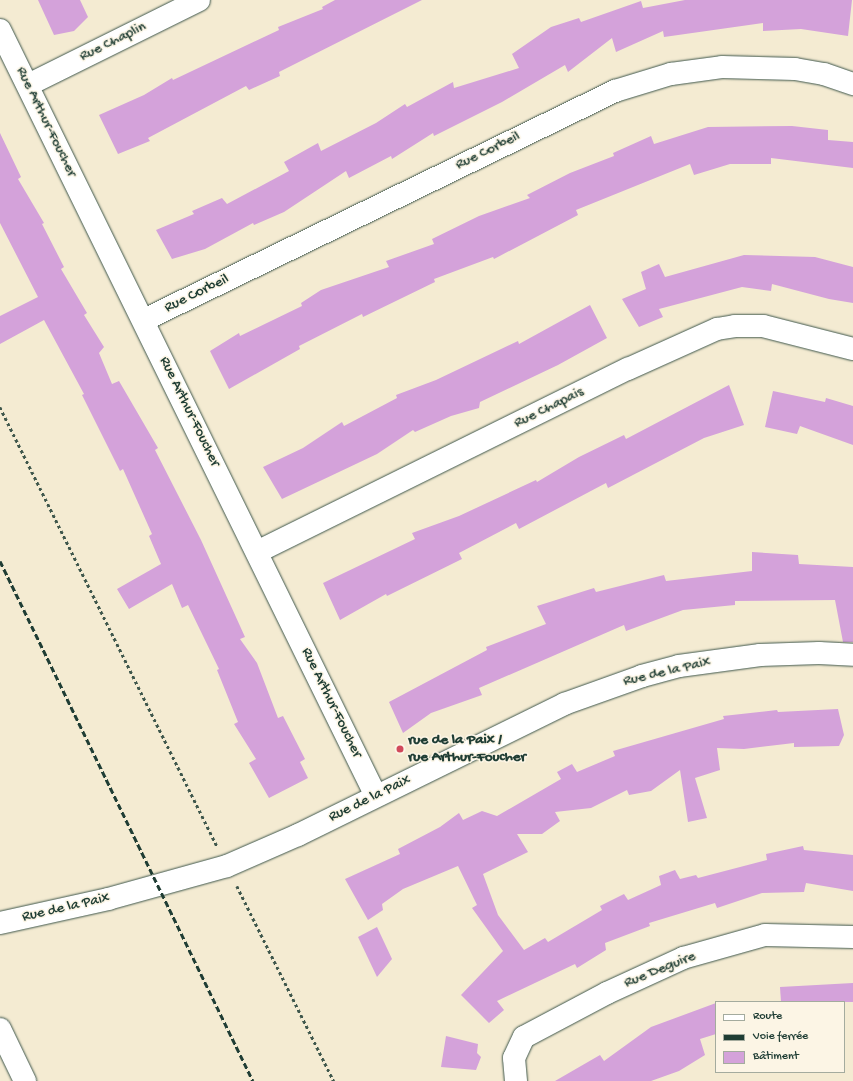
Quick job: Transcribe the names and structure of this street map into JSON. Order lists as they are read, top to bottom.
{
  "streets": {
    "street": [
      "Rue Chaplin",
      "Rue Arthur-Foucher",
      "Rue Corbeil",
      "Rue Chapais",
      "Rue de la Paix",
      "Rue Deguire"
    ]
  },
  "crossings": [
    ["Rue Chaplin", "Rue Arthur-Foucher"],
    ["Rue Arthur-Foucher", "Rue Corbeil"],
    ["Rue Arthur-Foucher", "Rue Chapais"],
    ["Rue Arthur-Foucher", "Rue de la Paix"]
  ],
  "places": ["rue de la Paix / rue Arthur-Foucher"],
  "legend": ["Route", "Voie ferrée", "Bâtiment"]
}
